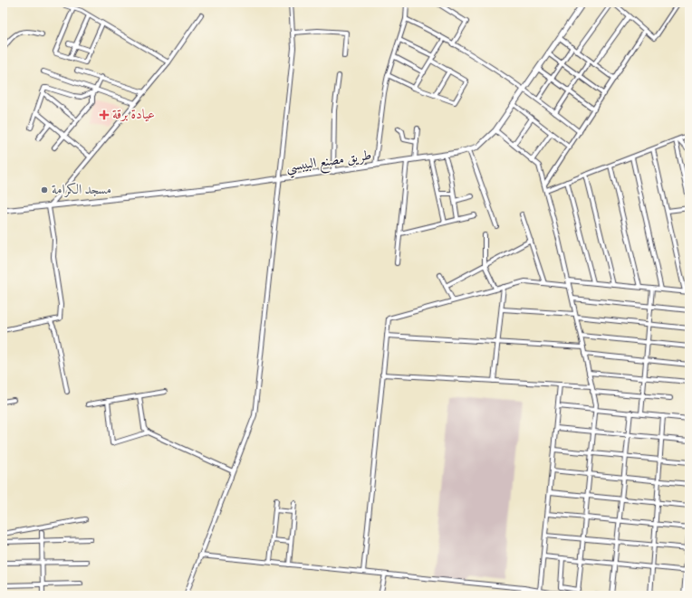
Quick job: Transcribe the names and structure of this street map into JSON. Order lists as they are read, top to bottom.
{
  "streets": {
    "main road": ["طريق مصنع البيبسي"]
  },
  "places": {
    "health": ["عيادة برقة"],
    "other": ["مسجد الكرامة"]
  }
}
